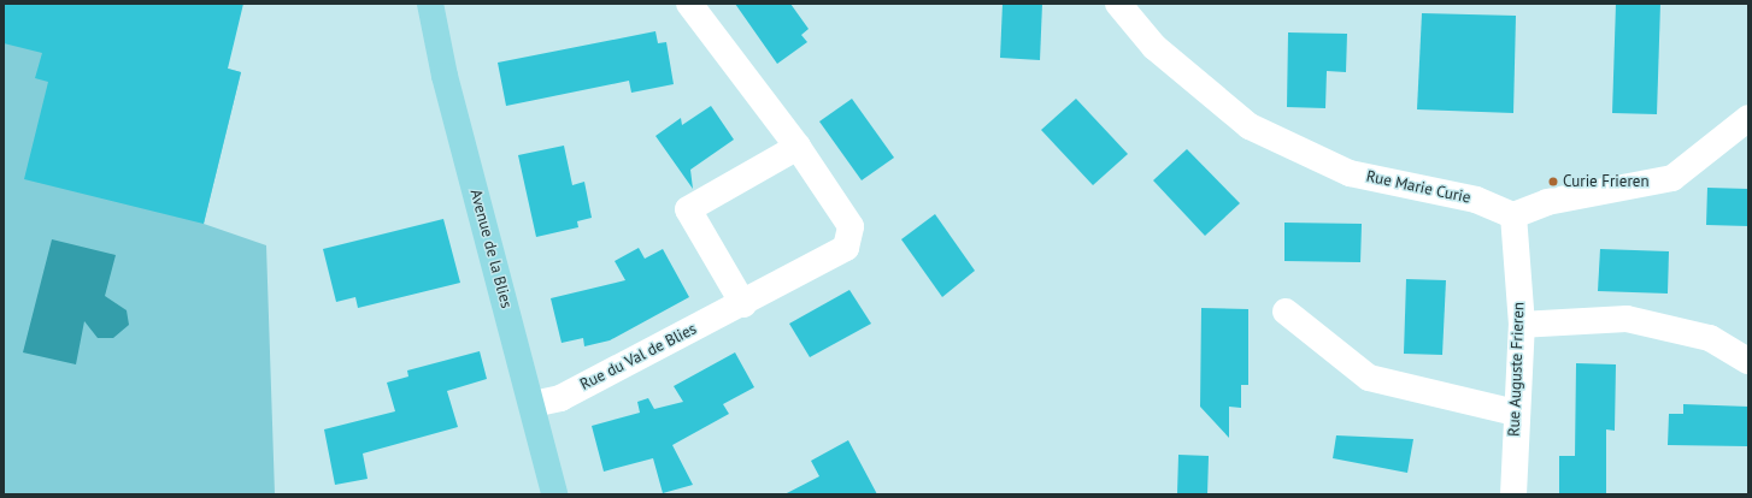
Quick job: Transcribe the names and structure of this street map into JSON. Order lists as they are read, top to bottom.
{
  "streets": {
    "main road": ["Avenue de la Blies"],
    "street": ["Rue Marie Curie", "Rue du Val de Blies", "Rue Auguste Frieren"]
  },
  "crossings": [
    ["Rue Marie Curie", "Rue Auguste Frieren"],
    ["Avenue de la Blies", "Rue du Val de Blies"]
  ],
  "places": ["Curie Frieren"]
}
